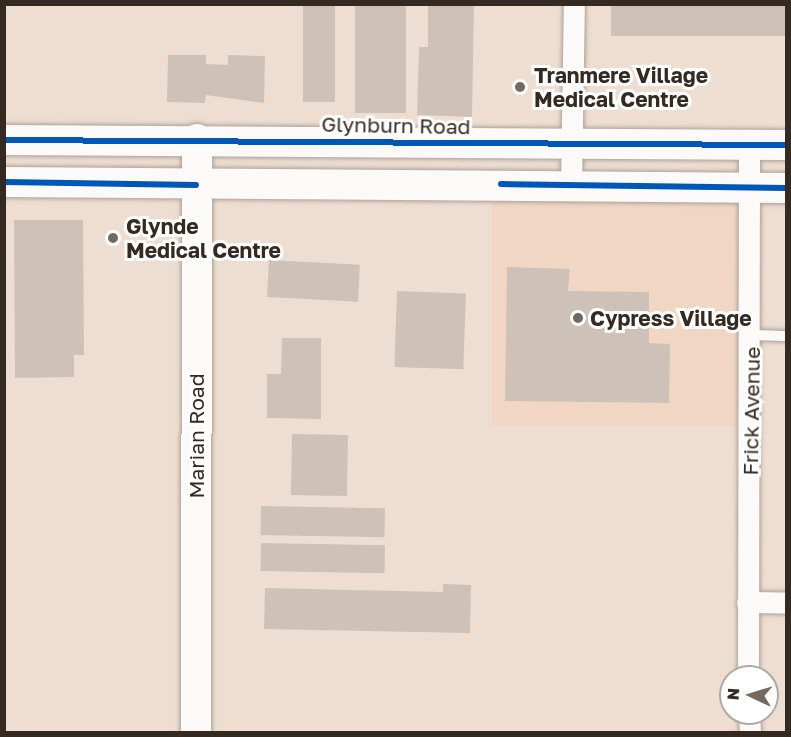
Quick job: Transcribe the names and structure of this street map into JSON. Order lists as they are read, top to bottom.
{
  "streets": {
    "main road": ["Glynburn Road", "Marian Road"],
    "street": ["Frick Avenue"]
  },
  "crossings": [
    ["Glynburn Road", "Frick Avenue"],
    ["Glynburn Road", "Marian Road"]
  ],
  "places": ["Tranmere Village Medical Centre", "Glynde Medical Centre", "Cypress Village"],
  "north": "left"
}
